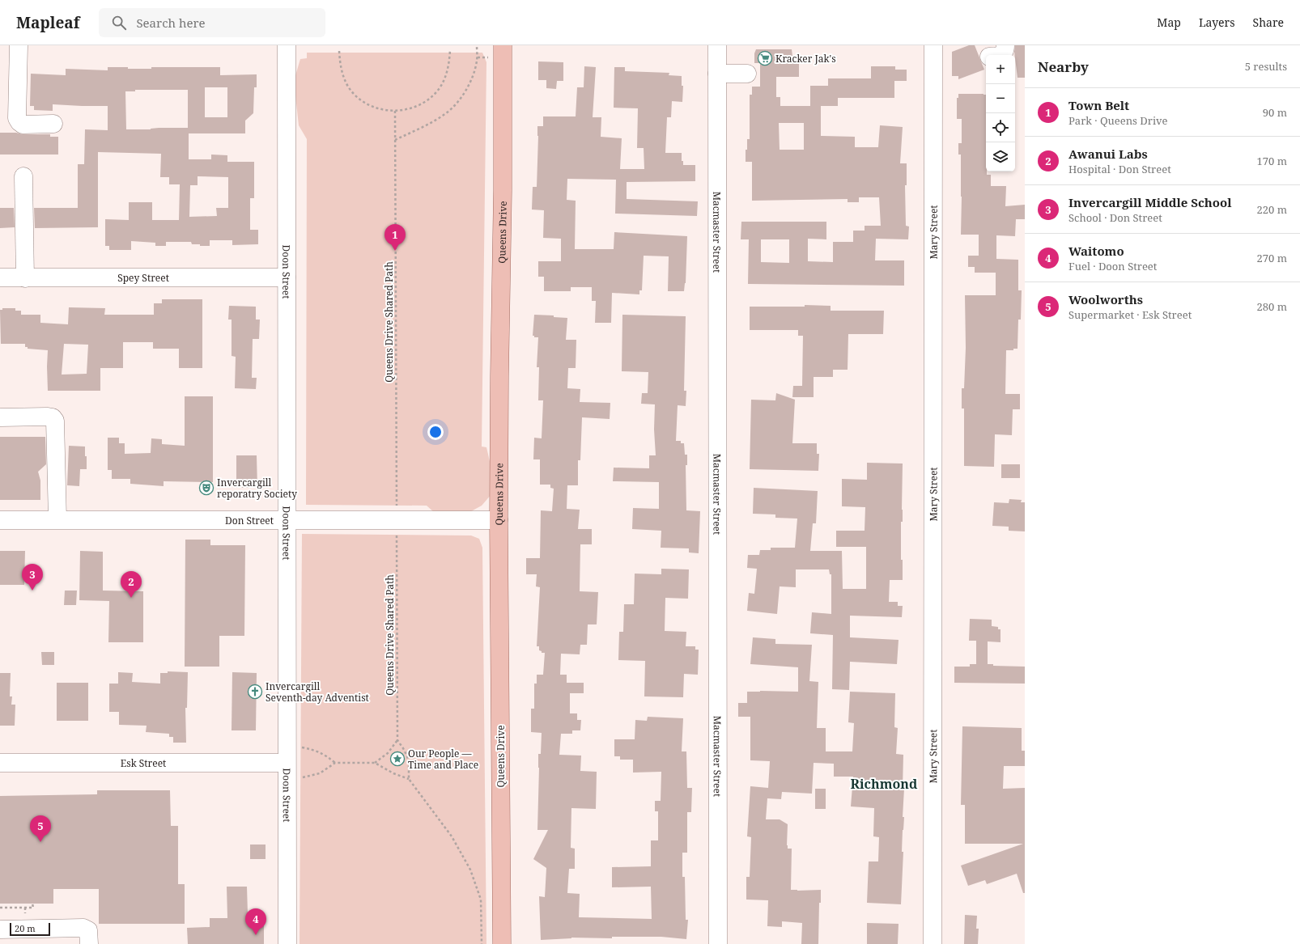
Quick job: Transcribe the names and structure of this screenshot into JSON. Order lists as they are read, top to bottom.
{
  "streets": {
    "main road": ["Queens Drive"],
    "street": [
      "Macmaster Street",
      "Mary Street",
      "Doon Street",
      "Spey Street",
      "Don Street",
      "Esk Street"
    ],
    "path": ["Queens Drive Shared Path"]
  },
  "crossings": [
    ["Queens Drive", "Don Street"],
    ["Doon Street", "Spey Street"],
    ["Doon Street", "Don Street"],
    ["Doon Street", "Esk Street"]
  ],
  "districts": ["Richmond"],
  "places": {
    "supermarket": ["Kracker Jak's"],
    "theatre": ["Invercargill reporatry Society"],
    "church": ["Invercargill Seventh-day Adventist"],
    "place": ["Our People — Time and Place"]
  },
  "scale_bar": "20 m",
  "page": {
    "header": "Mapleaf",
    "search": "Search here",
    "nav": ["Map", "Layers", "Share"],
    "heading": ["Nearby", "5 results"],
    "map_buttons": ["+", "−"],
    "list": [
      {
        "mark": "1",
        "name": "Town Belt",
        "note": "Park · Queens Drive",
        "value": "90 m"
      },
      {
        "mark": "2",
        "name": "Awanui Labs",
        "note": "Hospital · Don Street",
        "value": "170 m"
      },
      {
        "mark": "3",
        "name": "Invercargill Middle School",
        "note": "School · Don Street",
        "value": "220 m"
      },
      {
        "mark": "4",
        "name": "Waitomo",
        "note": "Fuel · Doon Street",
        "value": "270 m"
      },
      {
        "mark": "5",
        "name": "Woolworths",
        "note": "Supermarket · Esk Street",
        "value": "280 m"
      }
    ],
    "pins": [
      "1",
      "3",
      "2",
      "5",
      "4"
    ],
    "scale": "20 m"
  }
}
